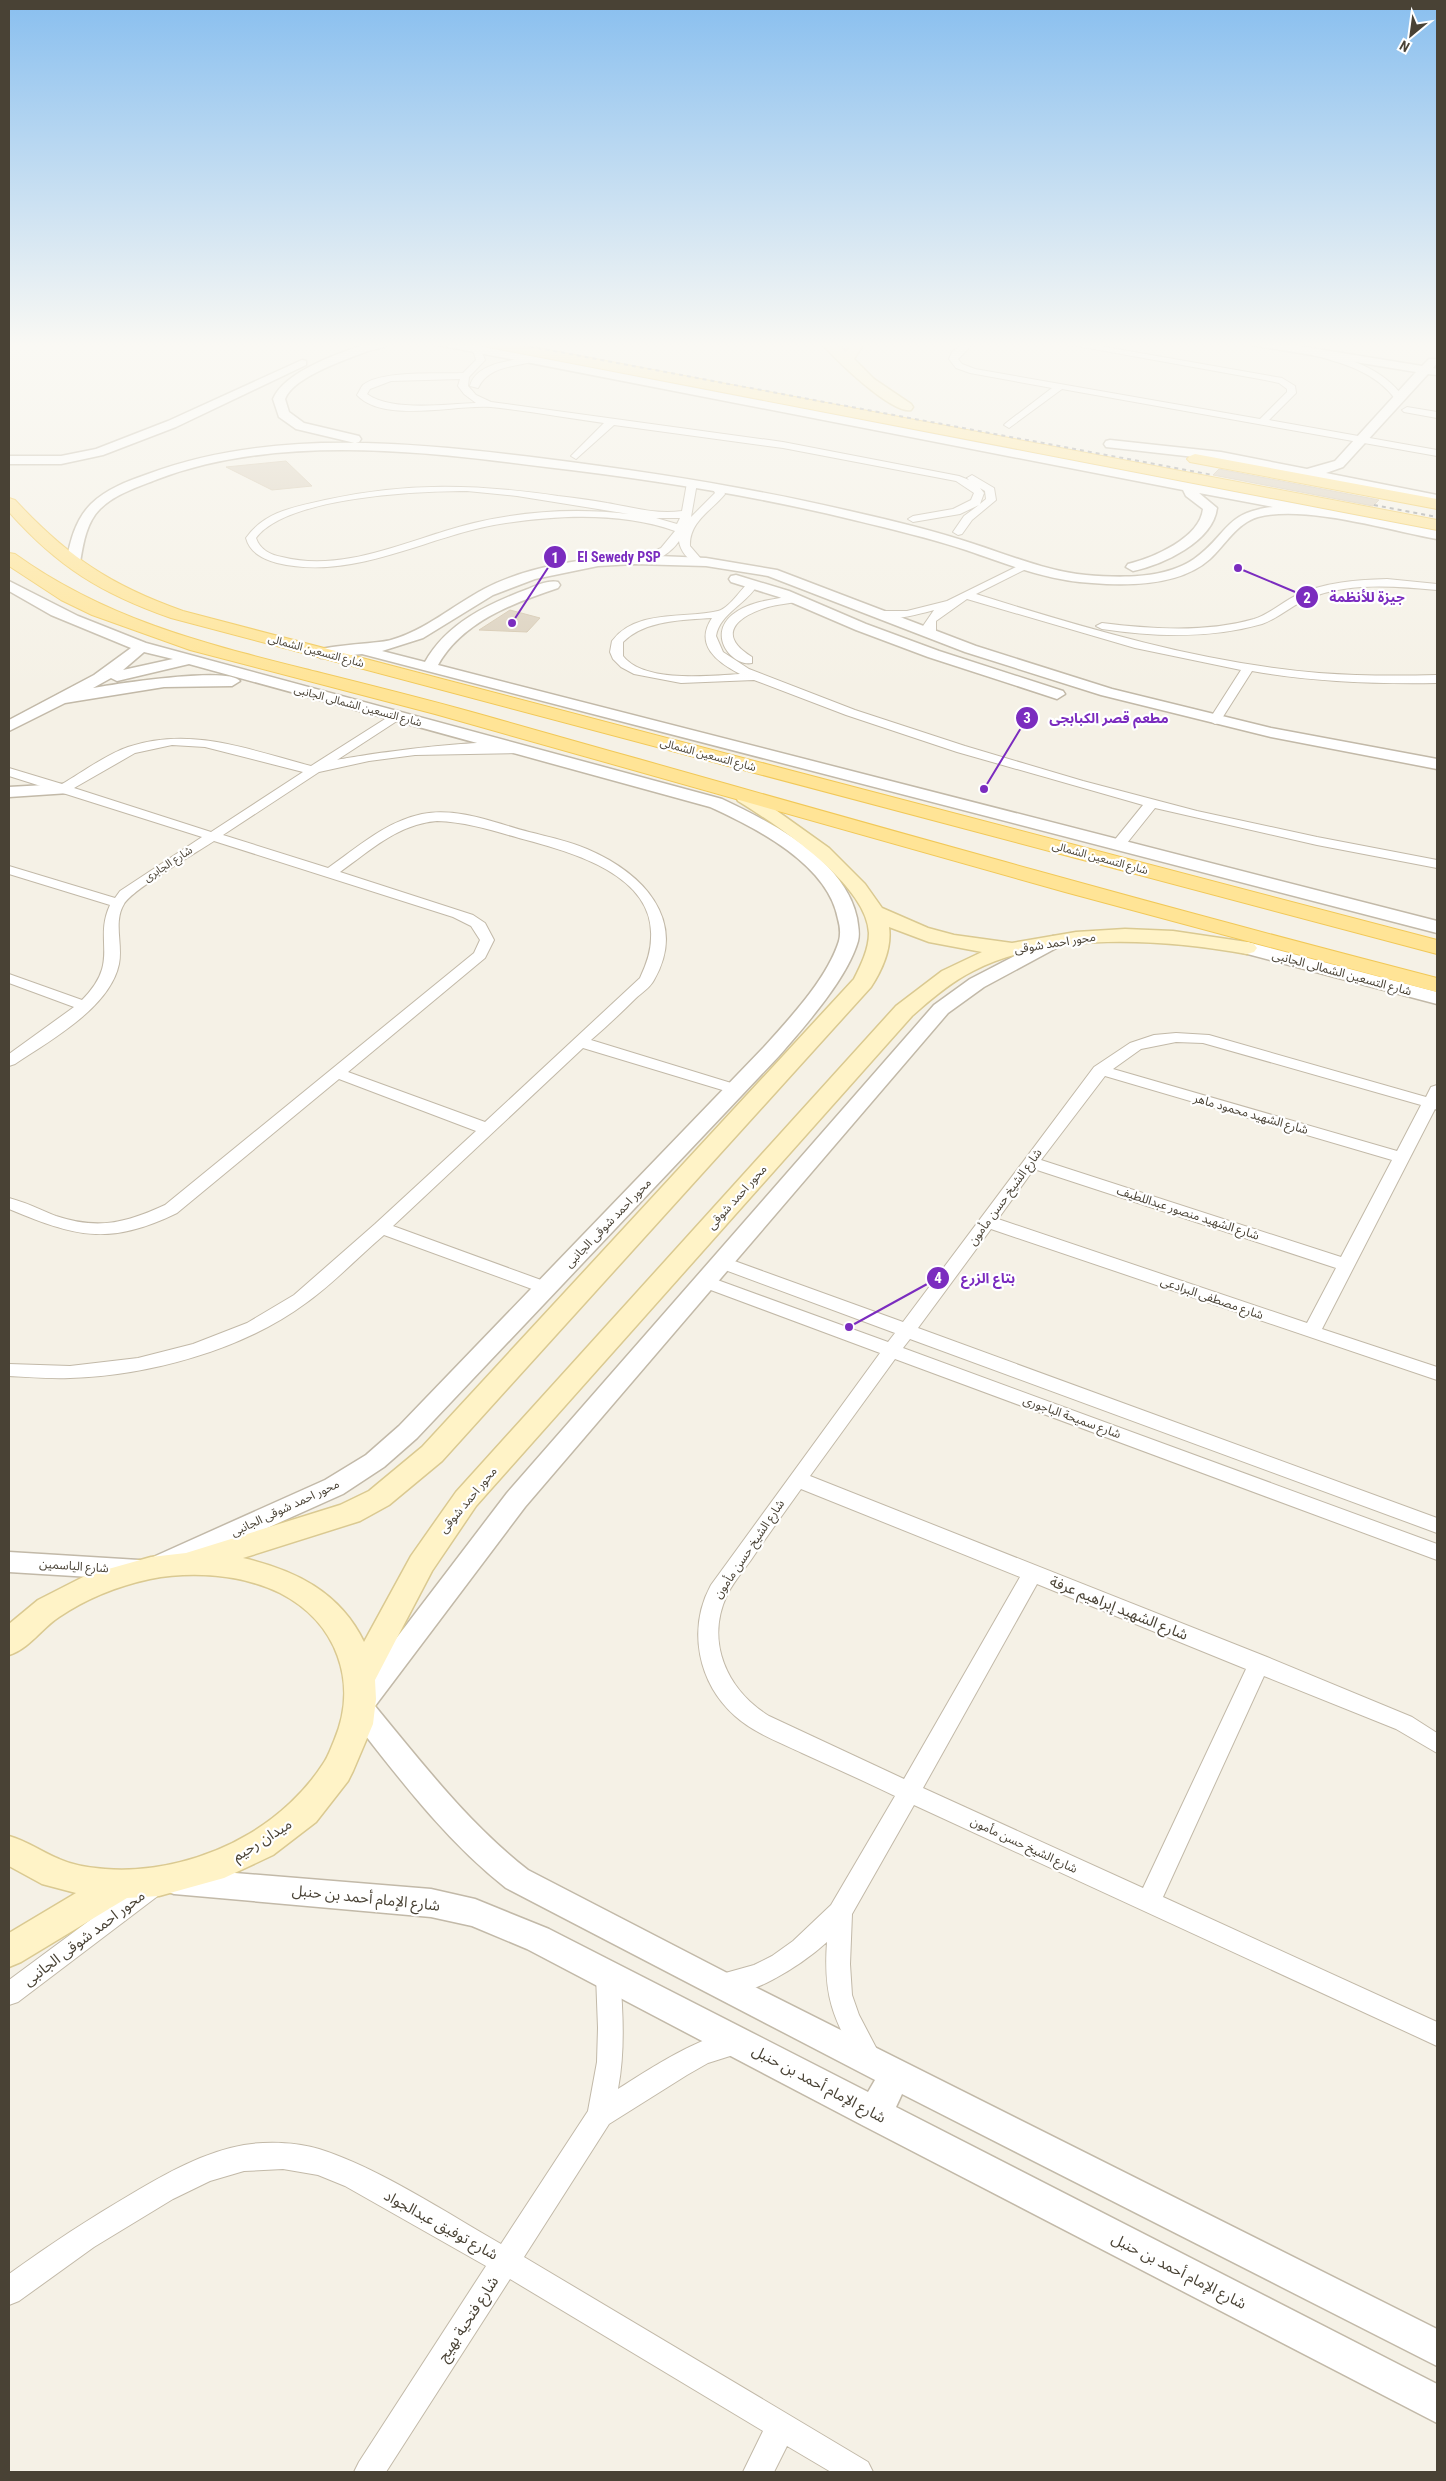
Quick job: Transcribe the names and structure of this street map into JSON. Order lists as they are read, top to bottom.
{
  "streets": {
    "main road": ["شارع التسعين الشمالى", "محور احمد شوقى", "ميدان رحيم"],
    "street": [
      "شارع التسعين الشمالى الجانبى",
      "شارع الجابرى",
      "شارع الشهيد محمود ماهر",
      "شارع الشيخ حسن مأمون",
      "شارع الشهيد منصور عبداللطيف",
      "محور احمد شوقى الجانبى",
      "شارع مصطفى البرادعى",
      "شارع سميحة الباجورى",
      "شارع الياسمين",
      "شارع الشهيد إبراهيم عرفة",
      "شارع الإمام أحمد بن حنبل",
      "شارع توفيق عبدالجواد",
      "شارع فتحية بهيج"
    ]
  },
  "crossings": [
    ["شارع التسعين الشمالى", "شارع التسعين الشمالى الجانبى"],
    ["شارع التسعين الشمالى", "محور احمد شوقى"],
    ["شارع التسعين الشمالى الجانبى", "شارع الجابرى"],
    ["شارع التسعين الشمالى الجانبى", "محور احمد شوقى الجانبى"],
    ["محور احمد شوقى", "ميدان رحيم"],
    ["شارع الشهيد محمود ماهر", "شارع الشيخ حسن مأمون"],
    ["شارع الشيخ حسن مأمون", "شارع الشهيد منصور عبداللطيف"],
    ["شارع الشيخ حسن مأمون", "شارع مصطفى البرادعى"],
    ["شارع الشيخ حسن مأمون", "شارع سميحة الباجورى"],
    ["شارع الشيخ حسن مأمون", "شارع الشهيد إبراهيم عرفة"],
    ["محور احمد شوقى الجانبى", "شارع الياسمين"],
    ["محور احمد شوقى الجانبى", "ميدان رحيم"],
    ["محور احمد شوقى الجانبى", "شارع الإمام أحمد بن حنبل"],
    ["شارع الياسمين", "ميدان رحيم"],
    ["ميدان رحيم", "شارع الإمام أحمد بن حنبل"],
    ["شارع الإمام أحمد بن حنبل", "شارع فتحية بهيج"],
    ["شارع توفيق عبدالجواد", "شارع فتحية بهيج"]
  ],
  "places": [
    "جيزة للأنظمة",
    "El Sewedy PSP",
    "مطعم قصر الكبابجى",
    "بتاع الزرع"
  ],
  "north": "bottom left"
}
